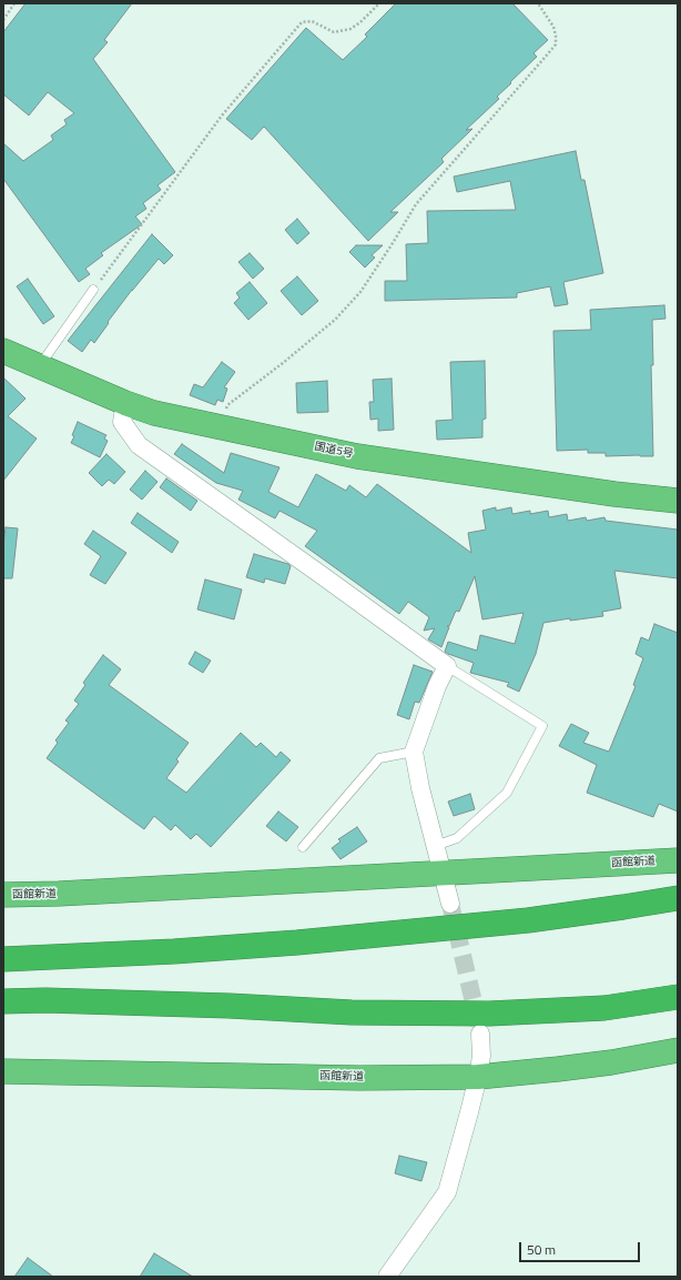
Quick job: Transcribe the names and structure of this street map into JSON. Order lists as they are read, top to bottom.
{
  "streets": {
    "highway": ["国道5号", "函館新道"]
  },
  "scale_bar": "50 m"
}
